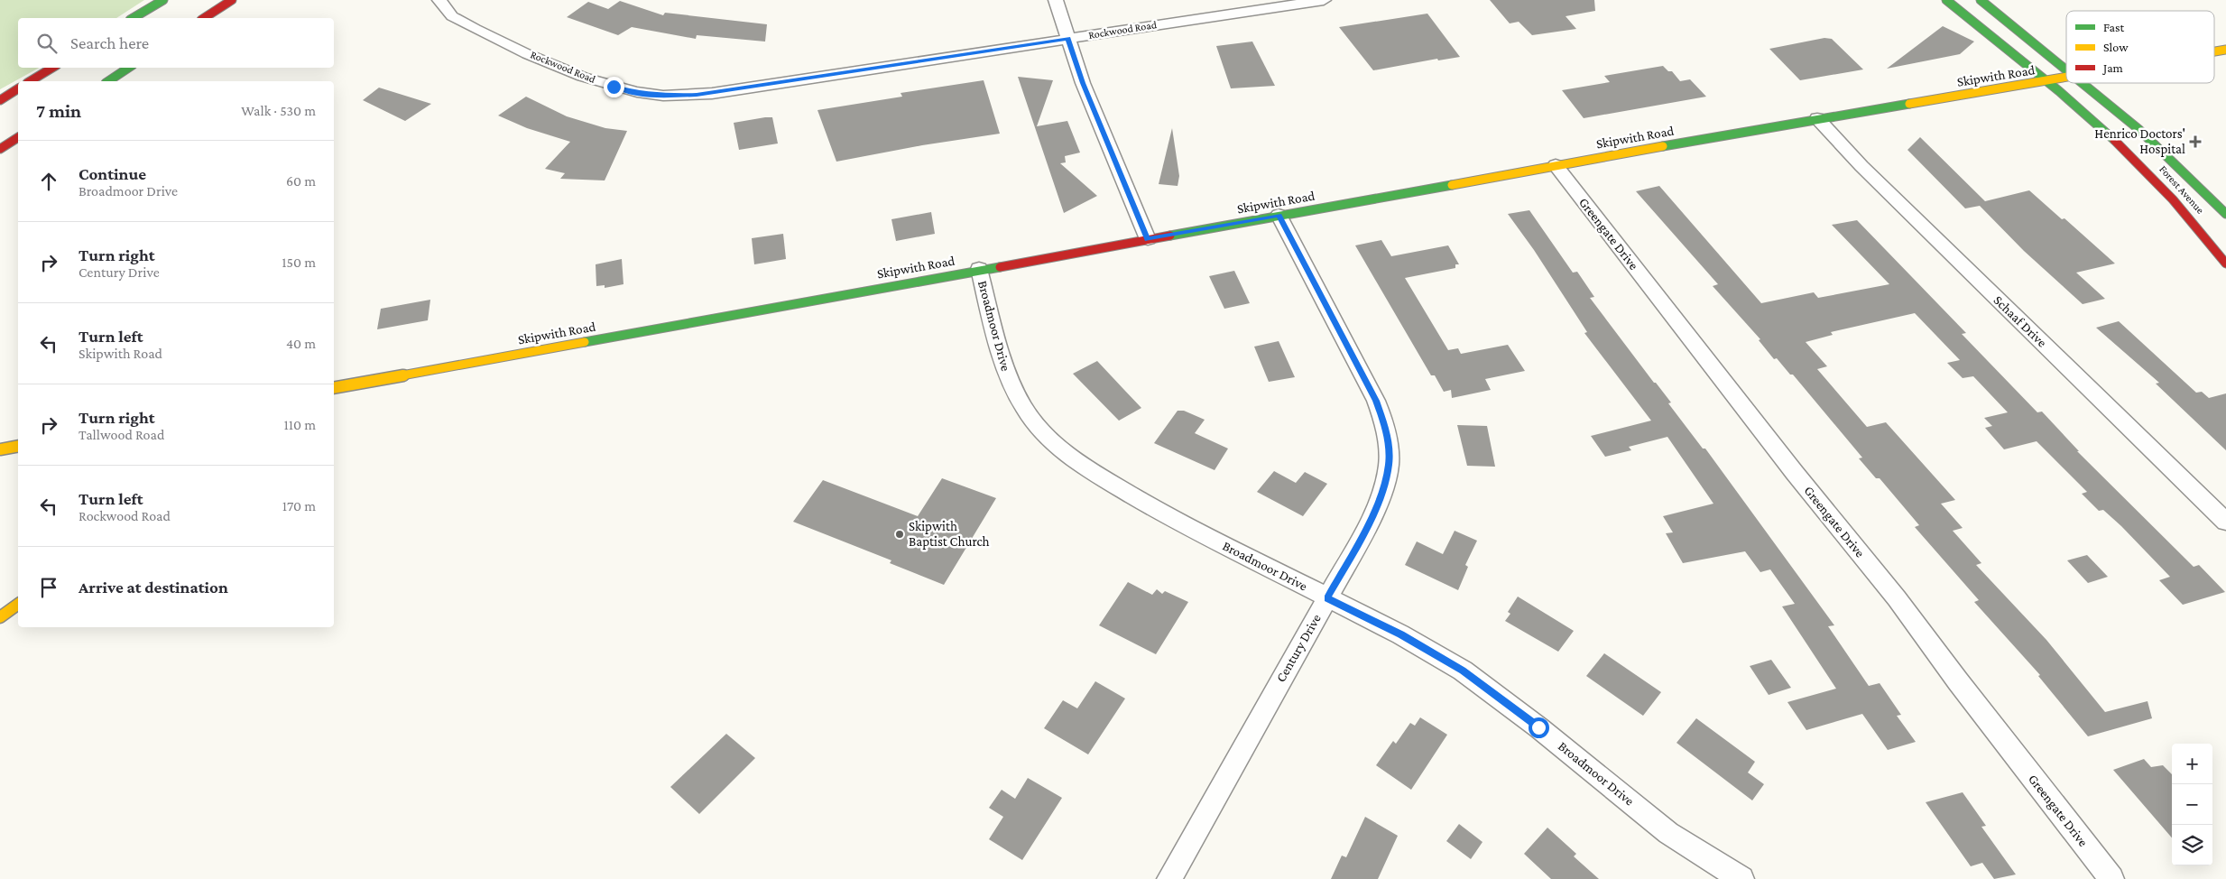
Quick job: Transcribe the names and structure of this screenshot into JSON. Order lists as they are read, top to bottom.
{
  "streets": {
    "main road": ["Skipwith Road", "Forest Avenue"],
    "street": [
      "Rockwood Road",
      "Greengate Drive",
      "Schaaf Drive",
      "Broadmoor Drive",
      "Century Drive"
    ]
  },
  "crossings": [
    ["Skipwith Road", "Forest Avenue"],
    ["Skipwith Road", "Greengate Drive"],
    ["Skipwith Road", "Schaaf Drive"],
    ["Skipwith Road", "Broadmoor Drive"],
    ["Skipwith Road", "Century Drive"],
    ["Broadmoor Drive", "Century Drive"]
  ],
  "places": {
    "health": ["Henrico Doctors' Hospital"],
    "other": ["Skipwith Baptist Church"]
  },
  "legend": ["Fast", "Slow", "Jam"],
  "page": {
    "search": "Search here",
    "heading": ["7 min", "Walk · 530 m"],
    "list": [
      ["Continue", "Broadmoor Drive", "60 m"],
      ["Turn right", "Century Drive", "150 m"],
      ["Turn left", "Skipwith Road", "40 m"],
      ["Turn right", "Tallwood Road", "110 m"],
      ["Turn left", "Rockwood Road", "170 m"],
      "Arrive at destination"
    ],
    "map_buttons": ["+", "−"]
  }
}
